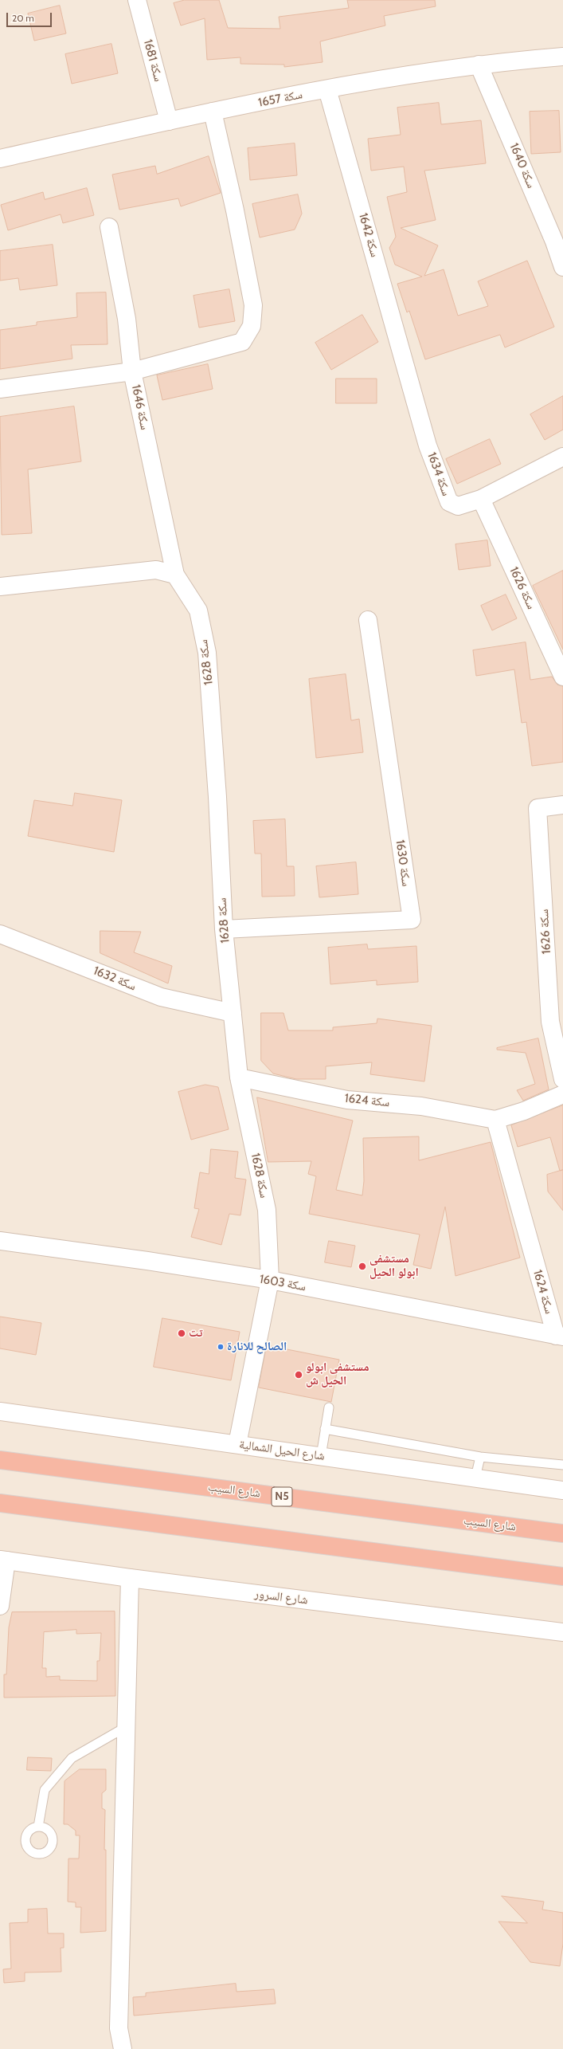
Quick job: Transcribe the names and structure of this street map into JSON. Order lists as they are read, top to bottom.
{
  "streets": {
    "highway": ["شارع السيب", "N5"],
    "street": [
      "سكة 1681",
      "سكة 1657",
      "سكة 1640",
      "سكة 1642",
      "سكة 1646",
      "سكة 1634",
      "سكة 1626",
      "سكة 1628",
      "سكة 1630",
      "سكة 1632",
      "سكة 1624",
      "سكة 1603",
      "شارع الحيل الشمالية",
      "شارع السرور"
    ]
  },
  "crossings": [
    ["سكة 1681", "سكة 1657"],
    ["سكة 1657", "سكة 1640"],
    ["سكة 1657", "سكة 1642"],
    ["سكة 1642", "سكة 1634"],
    ["سكة 1646", "سكة 1628"],
    ["سكة 1634", "سكة 1626"],
    ["سكة 1628", "سكة 1630"],
    ["سكة 1628", "سكة 1632"],
    ["سكة 1628", "سكة 1624"],
    ["سكة 1628", "سكة 1603"],
    ["سكة 1628", "شارع الحيل الشمالية"],
    ["سكة 1624", "سكة 1603"]
  ],
  "places": [
    "مستشفى ابولو الحيل",
    "تت",
    "الصالح للانارة",
    "مستشفى ابولو الحيل ش"
  ],
  "scale_bar": "20 m"
}
